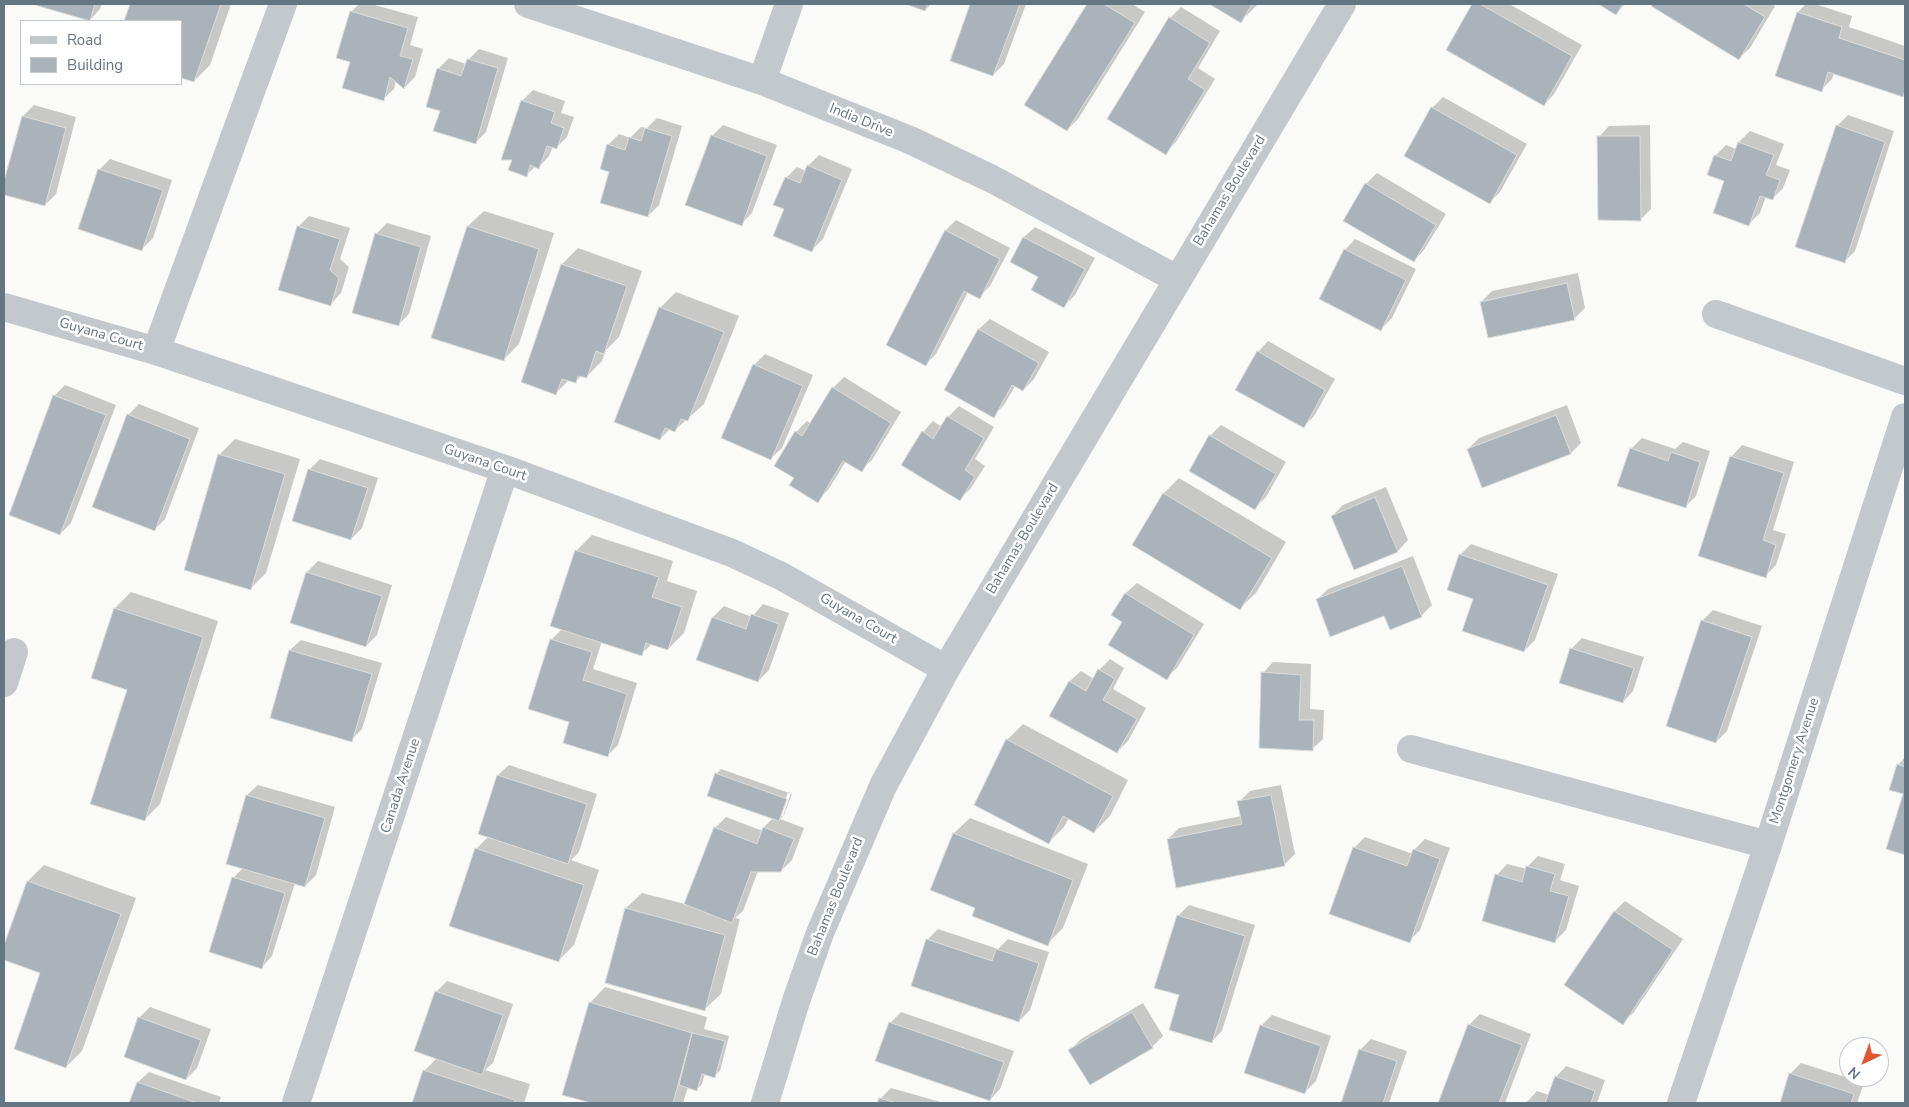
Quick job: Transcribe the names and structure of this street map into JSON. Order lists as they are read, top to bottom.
{
  "streets": {
    "street": [
      "India Drive",
      "Bahamas Boulevard",
      "Guyana Court",
      "Montgomery Avenue",
      "Canada Avenue"
    ]
  },
  "crossings": [
    ["India Drive", "Bahamas Boulevard"],
    ["Bahamas Boulevard", "Guyana Court"],
    ["Guyana Court", "Canada Avenue"]
  ],
  "legend": ["Road", "Building"],
  "north": "bottom left"
}
